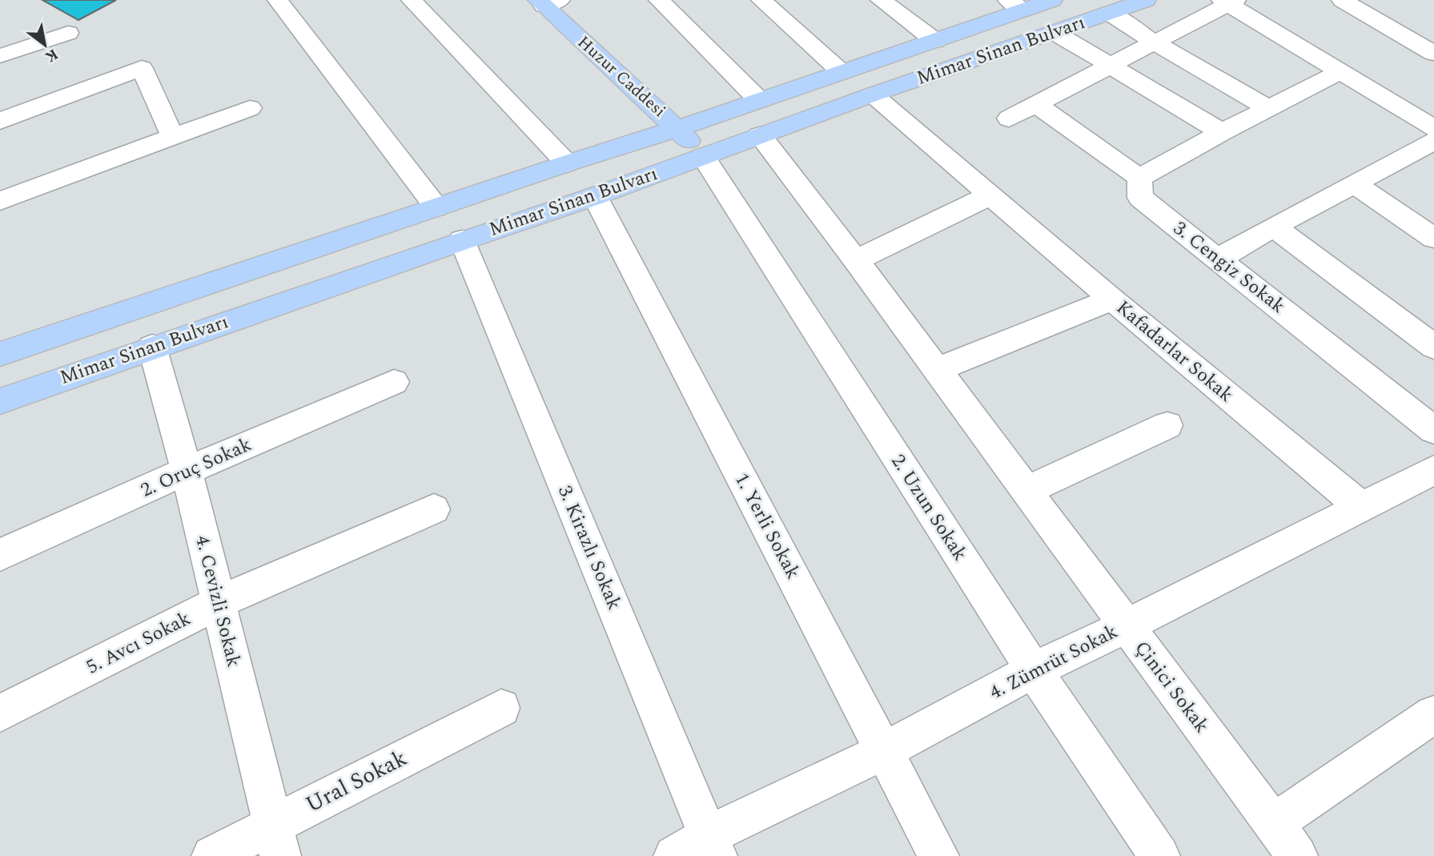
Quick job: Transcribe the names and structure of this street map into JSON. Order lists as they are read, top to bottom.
{
  "streets": {
    "main road": ["Mimar Sinan Bulvarı", "Huzur Caddesi"],
    "street": [
      "3. Cengiz Sokak",
      "Kafadarlar Sokak",
      "2. Oruç Sokak",
      "2. Uzun Sokak",
      "1. Yerli Sokak",
      "3. Kirazlı Sokak",
      "4. Cevizli Sokak",
      "5. Avcı Sokak",
      "4. Zümrüt Sokak",
      "Çinici Sokak",
      "Ural Sokak"
    ]
  },
  "crossings": [
    ["Mimar Sinan Bulvarı", "Huzur Caddesi"],
    ["Mimar Sinan Bulvarı", "Kafadarlar Sokak"],
    ["Mimar Sinan Bulvarı", "2. Uzun Sokak"],
    ["Mimar Sinan Bulvarı", "1. Yerli Sokak"],
    ["Mimar Sinan Bulvarı", "3. Kirazlı Sokak"],
    ["Mimar Sinan Bulvarı", "4. Cevizli Sokak"],
    ["Mimar Sinan Bulvarı", "Çinici Sokak"],
    ["Huzur Caddesi", "2. Uzun Sokak"],
    ["Kafadarlar Sokak", "4. Zümrüt Sokak"],
    ["2. Oruç Sokak", "4. Cevizli Sokak"],
    ["2. Uzun Sokak", "4. Zümrüt Sokak"],
    ["1. Yerli Sokak", "4. Zümrüt Sokak"],
    ["3. Kirazlı Sokak", "4. Zümrüt Sokak"],
    ["4. Cevizli Sokak", "5. Avcı Sokak"],
    ["4. Cevizli Sokak", "Ural Sokak"],
    ["4. Zümrüt Sokak", "Çinici Sokak"]
  ],
  "north": "bottom right"
}
